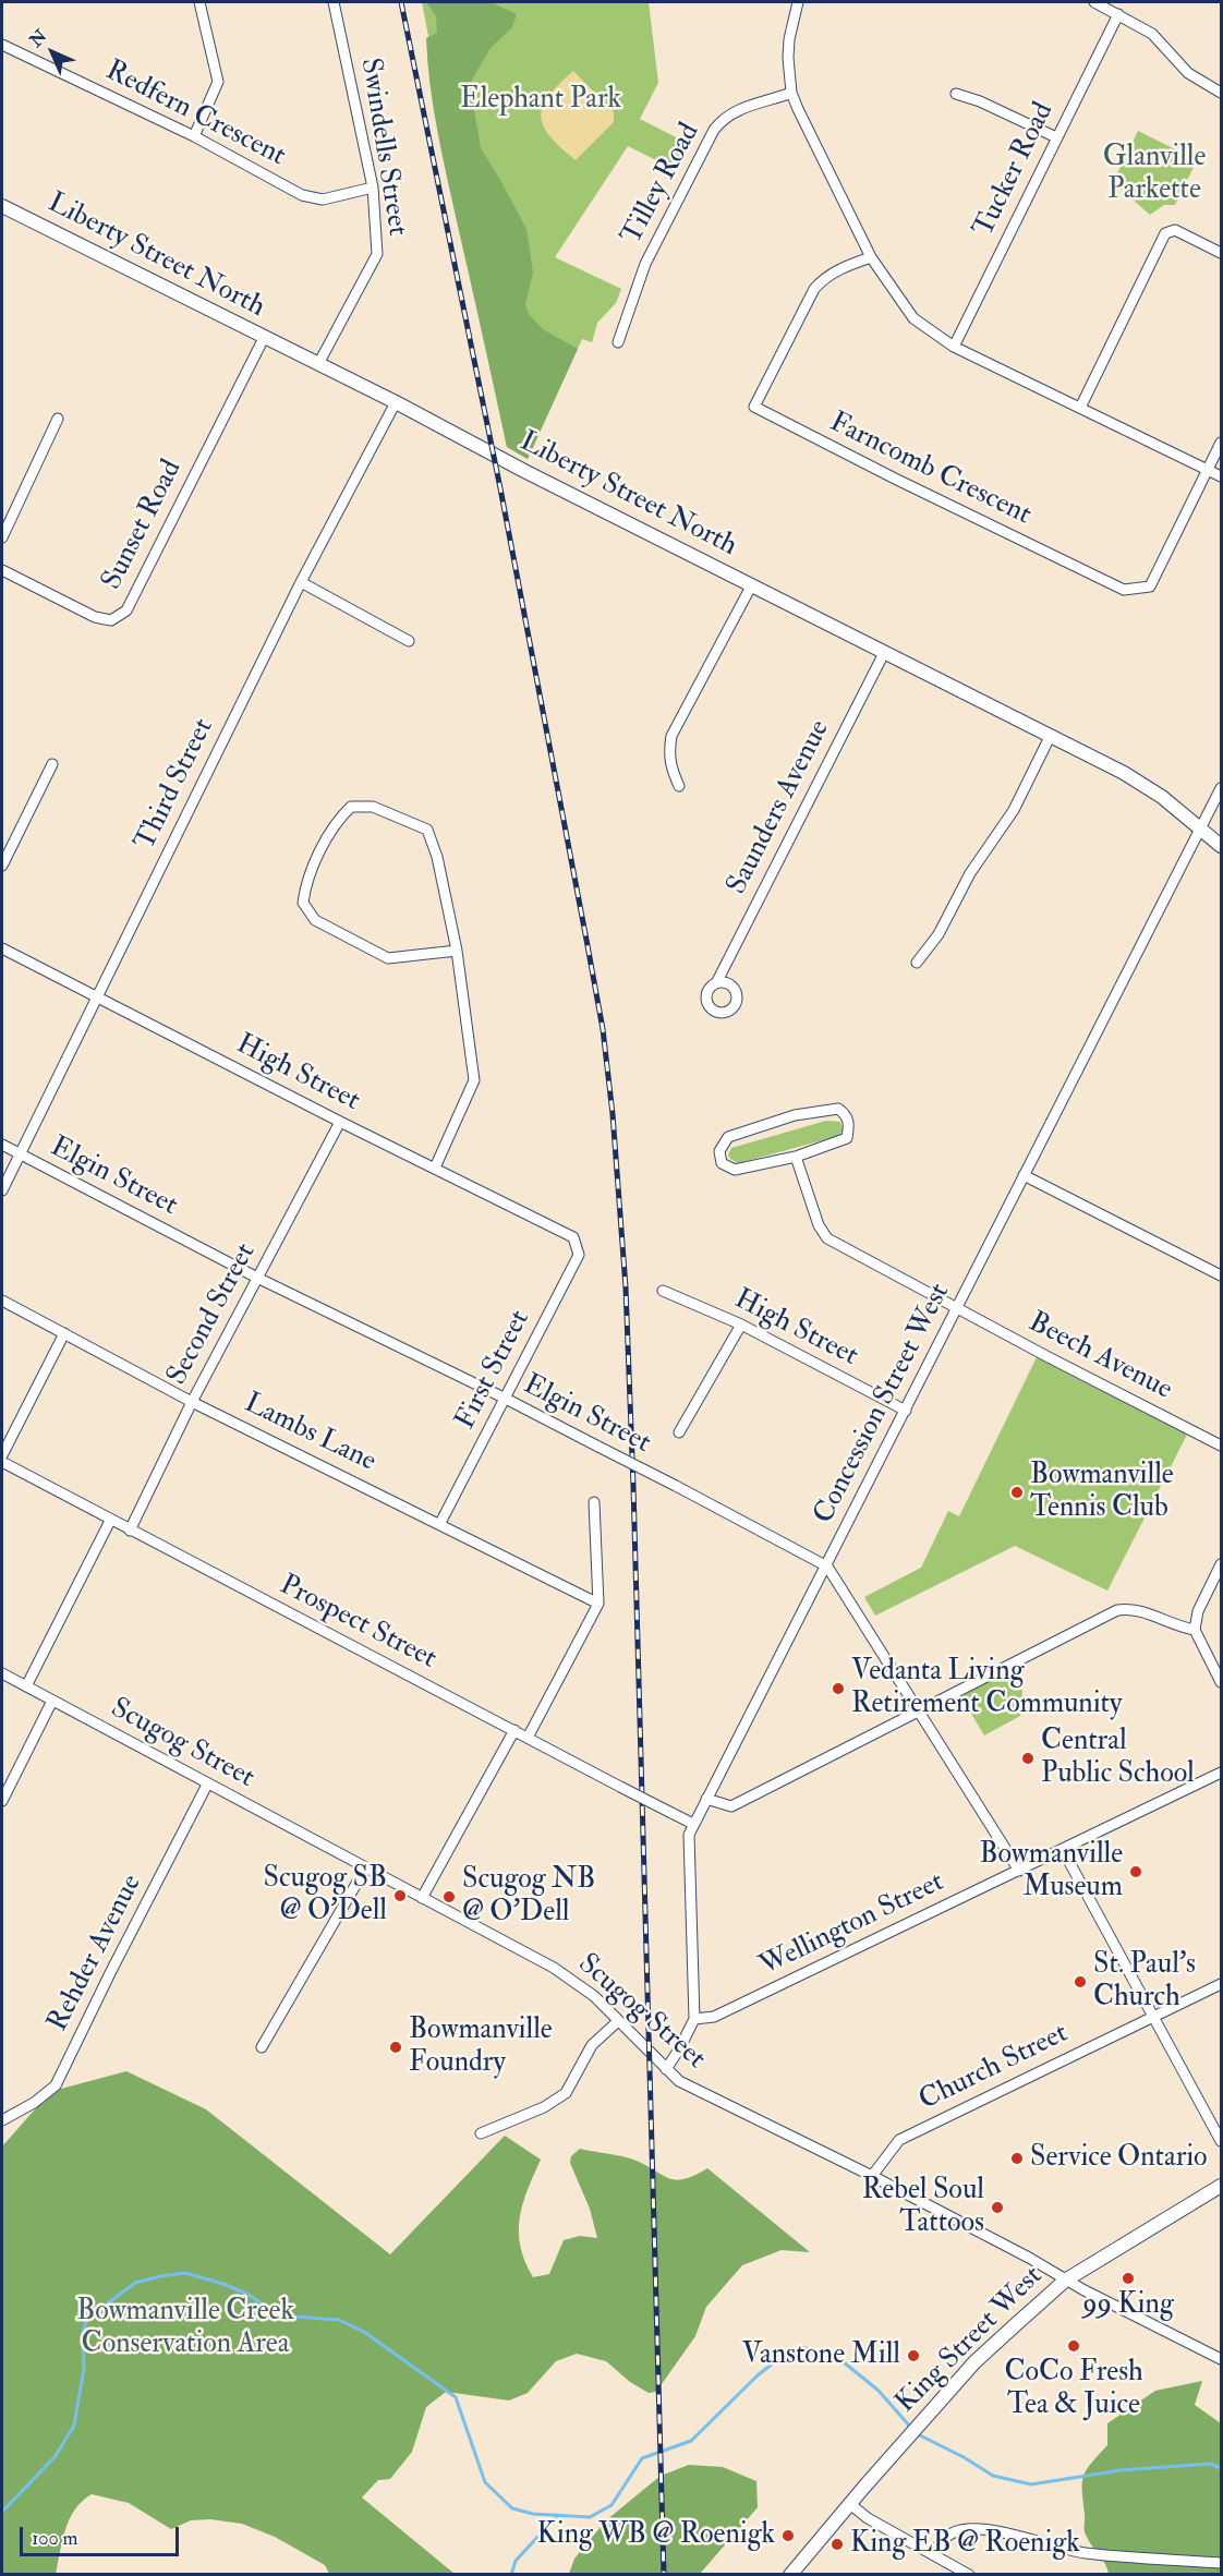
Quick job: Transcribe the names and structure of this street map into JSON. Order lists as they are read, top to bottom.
{
  "streets": {
    "main road": ["Liberty Street North", "King Street West"],
    "street": [
      "Redfern Crescent",
      "Swindells Street",
      "Tucker Road",
      "Tilley Road",
      "Farncomb Crescent",
      "Sunset Road",
      "Third Street",
      "Saunders Avenue",
      "High Street",
      "Elgin Street",
      "Second Street",
      "Beech Avenue",
      "First Street",
      "Concession Street West",
      "Lambs Lane",
      "Prospect Street",
      "Scugog Street",
      "Wellington Street",
      "Rehder Avenue",
      "Church Street"
    ]
  },
  "crossings": [
    ["Redfern Crescent", "Swindells Street"],
    ["Swindells Street", "Liberty Street North"],
    ["Liberty Street North", "Sunset Road"],
    ["Liberty Street North", "Third Street"],
    ["Liberty Street North", "Saunders Avenue"],
    ["Liberty Street North", "Concession Street West"],
    ["Third Street", "High Street"],
    ["Third Street", "Elgin Street"],
    ["High Street", "Second Street"],
    ["High Street", "First Street"],
    ["High Street", "Concession Street West"],
    ["Elgin Street", "Second Street"],
    ["Elgin Street", "First Street"],
    ["Elgin Street", "Concession Street West"],
    ["Elgin Street", "Wellington Street"],
    ["Second Street", "Lambs Lane"],
    ["Second Street", "Prospect Street"],
    ["Beech Avenue", "Concession Street West"],
    ["First Street", "Lambs Lane"],
    ["Concession Street West", "Prospect Street"],
    ["Concession Street West", "Wellington Street"],
    ["Scugog Street", "Rehder Avenue"],
    ["Scugog Street", "Church Street"],
    ["Scugog Street", "King Street West"]
  ],
  "parks": ["Elephant Park", "Glanville Parkette", "Bowmanville Creek Conservation Area"],
  "places": [
    "Bowmanville Tennis Club",
    "Vedanta Living Retirement Community",
    "Central Public School",
    "Bowmanville Museum",
    "Scugog SB @ O'Dell",
    "Scugog NB @ O'Dell",
    "St. Paul's Church",
    "Bowmanville Foundry",
    "Service Ontario",
    "Rebel Soul Tattoos",
    "99 King",
    "CoCo Fresh Tea & Juice",
    "Vanstone Mill",
    "King WB @ Roenigk",
    "King EB @ Roenigk"
  ],
  "scale_bar": "100 m",
  "north": "top left"
}
